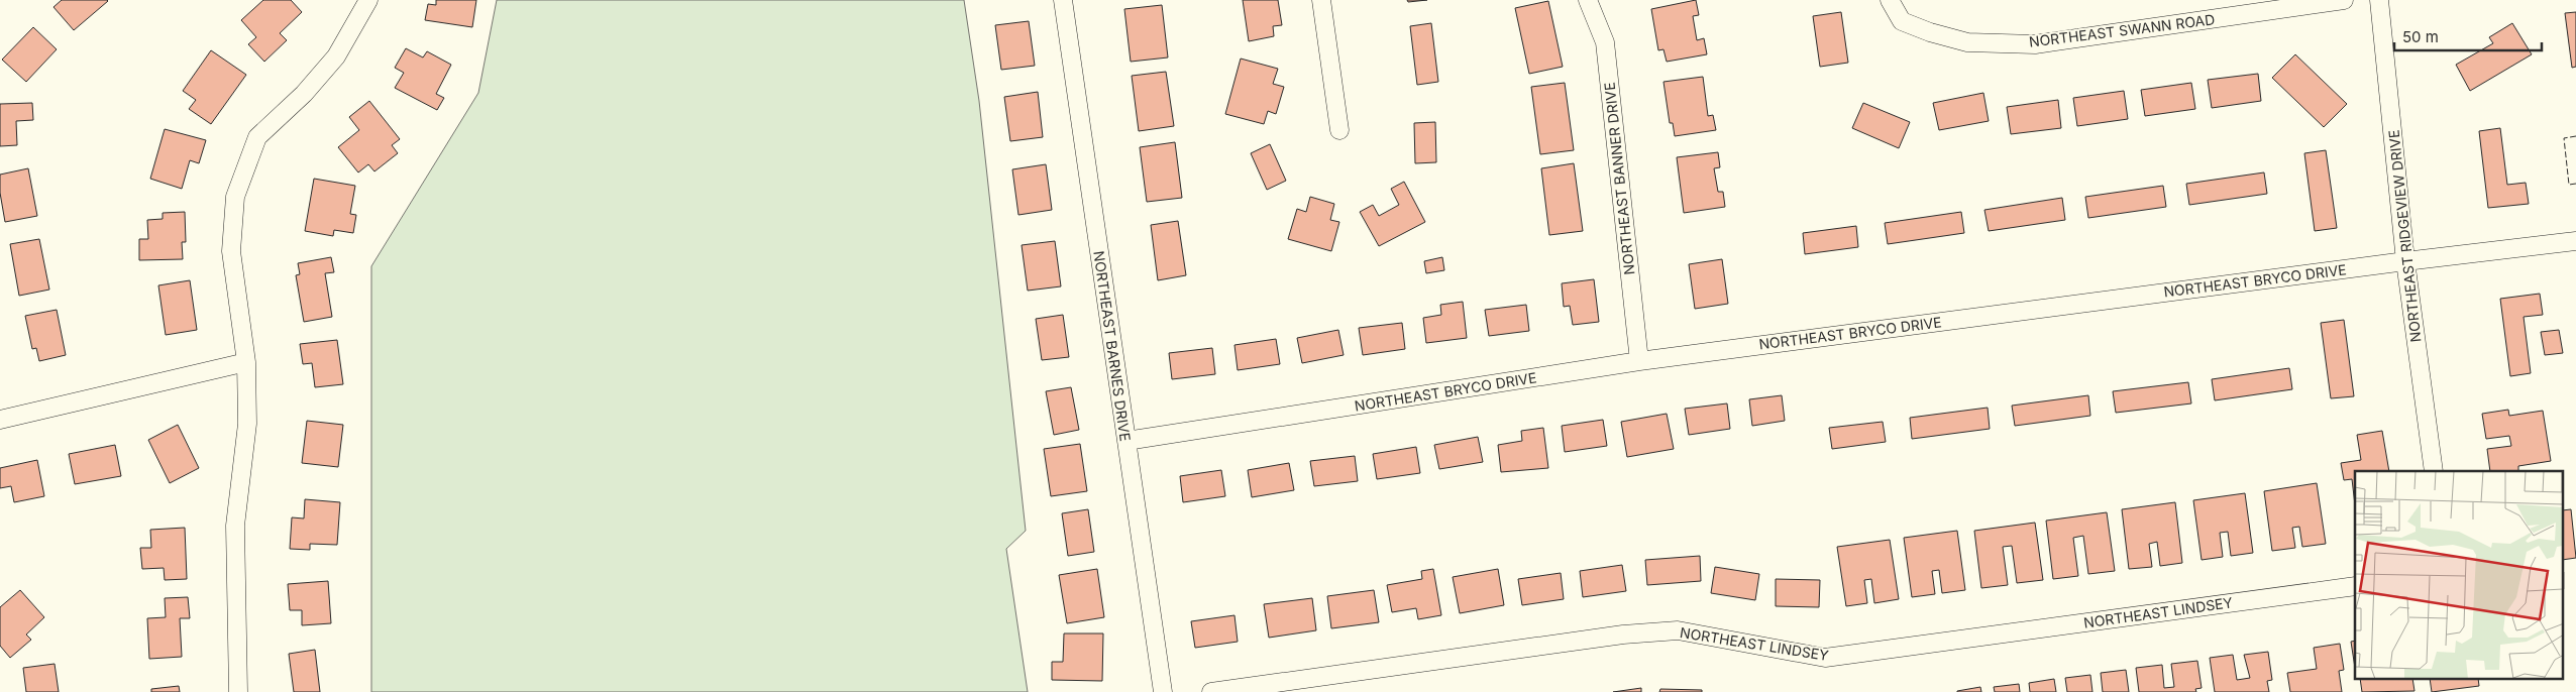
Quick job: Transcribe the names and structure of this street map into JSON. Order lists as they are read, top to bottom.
{
  "streets": {
    "street": [
      "NORTHEAST SWANN ROAD",
      "NORTHEAST BANNER DRIVE",
      "NORTHEAST RIDGEVIEW DRIVE",
      "NORTHEAST BRYCO DRIVE",
      "NORTHEAST BARNES DRIVE",
      "NORTHEAST LINDSEY"
    ]
  },
  "crossings": [
    ["NORTHEAST BANNER DRIVE", "NORTHEAST BRYCO DRIVE"],
    ["NORTHEAST RIDGEVIEW DRIVE", "NORTHEAST BRYCO DRIVE"],
    ["NORTHEAST BRYCO DRIVE", "NORTHEAST BARNES DRIVE"]
  ],
  "scale_bar": "50 m"
}
